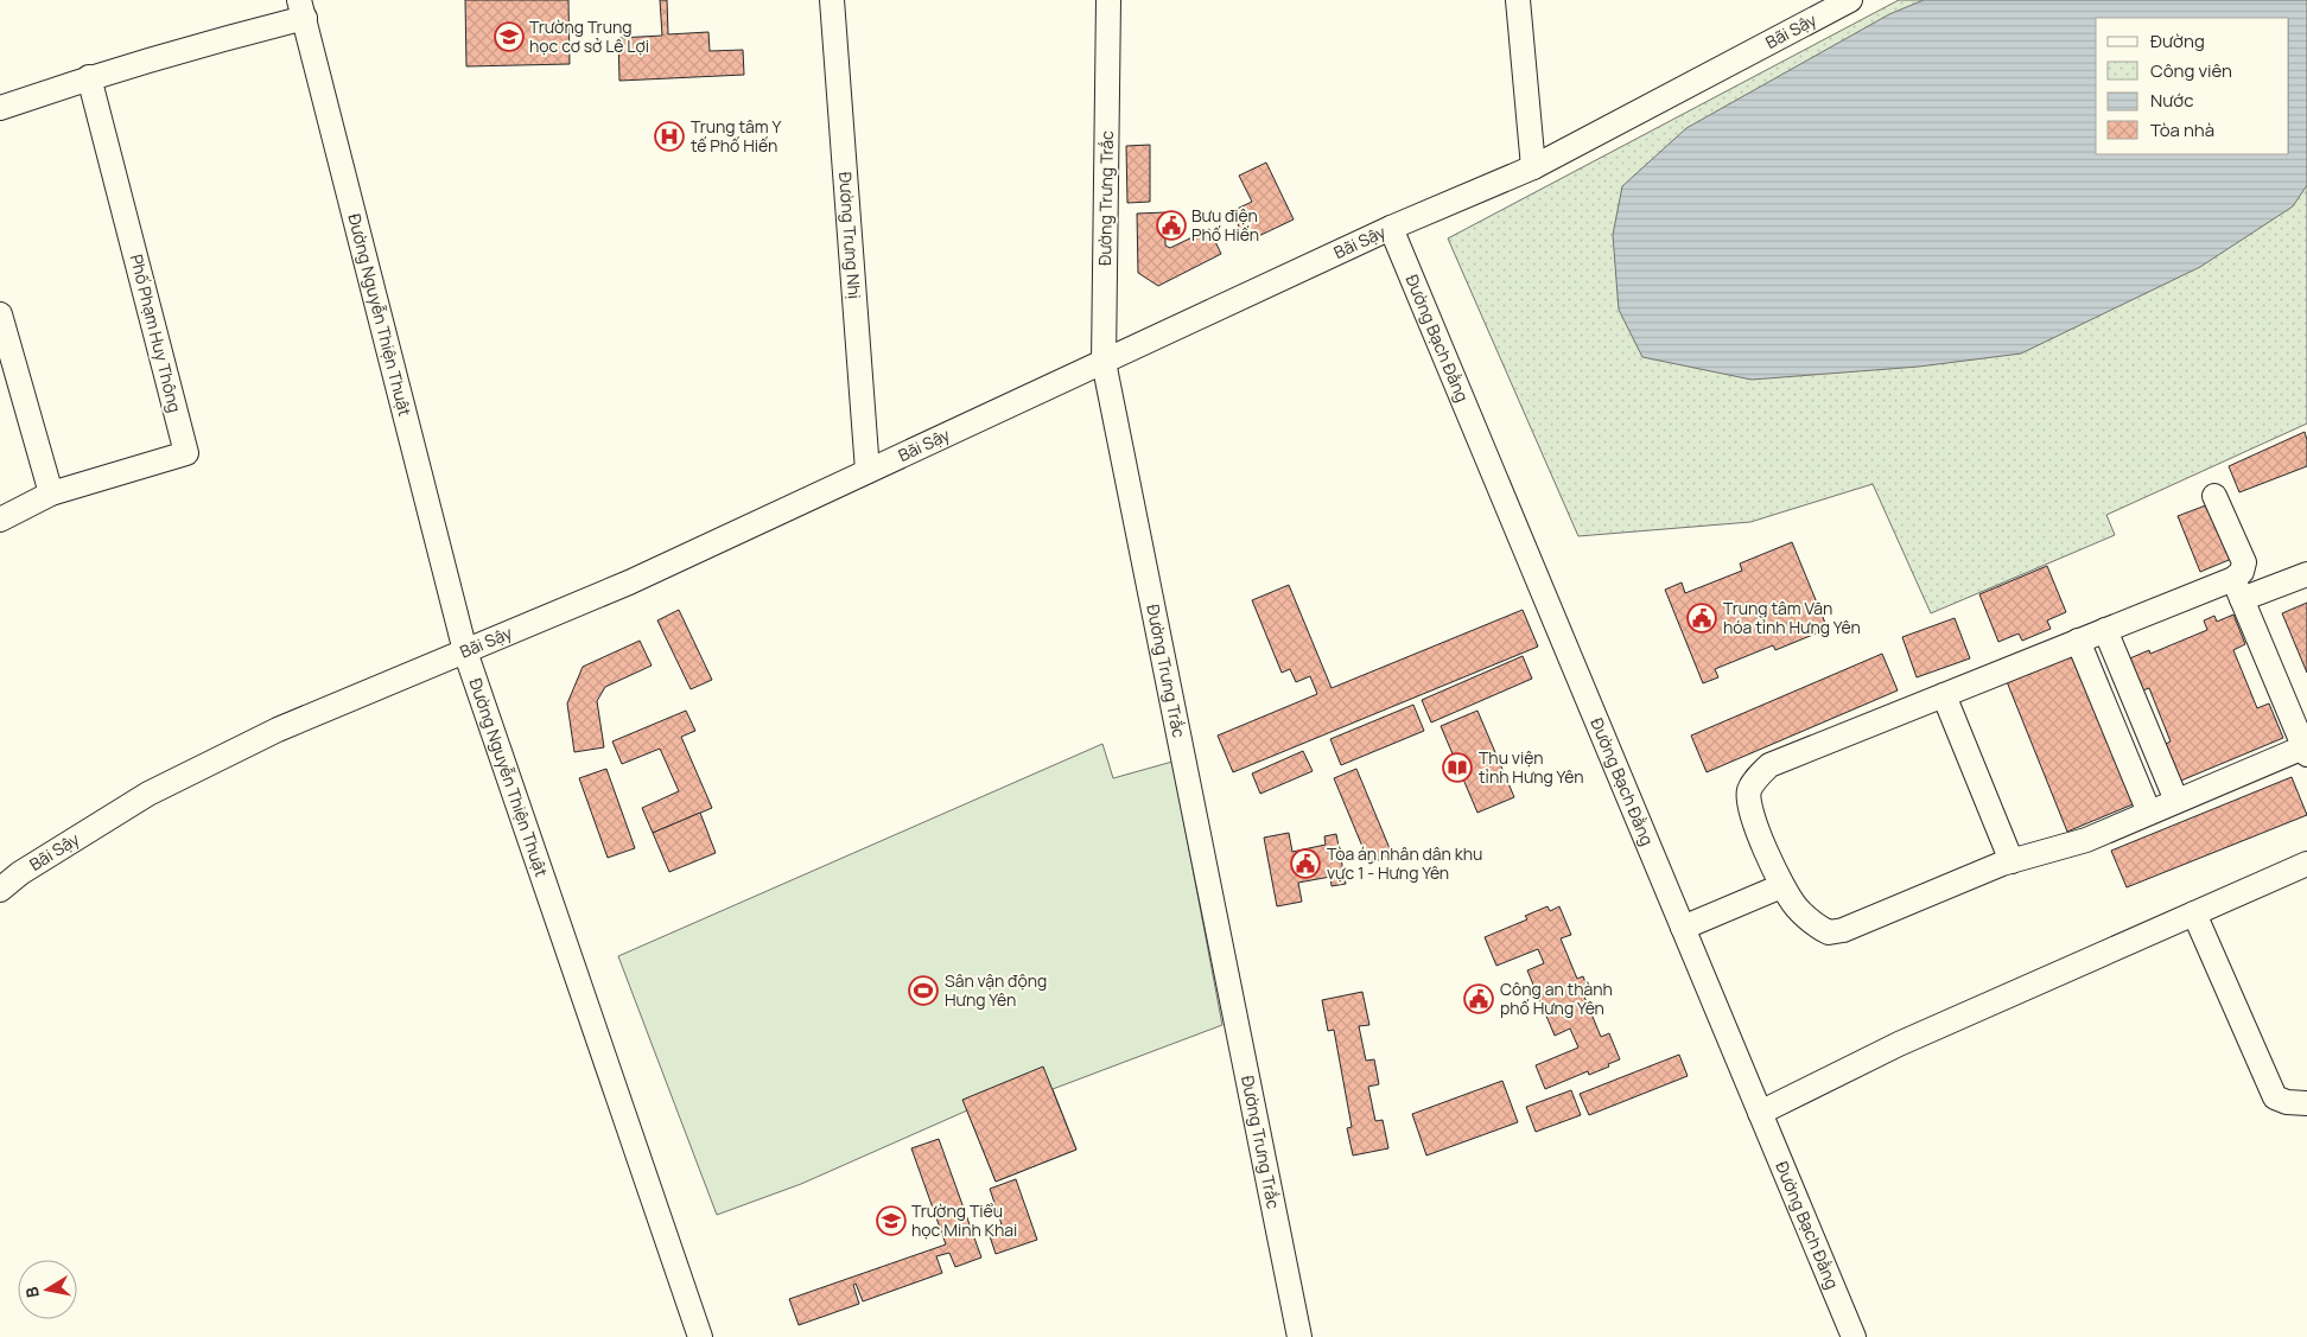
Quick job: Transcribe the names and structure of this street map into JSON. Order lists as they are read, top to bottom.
{
  "streets": {
    "street": [
      "Bãi Sậy",
      "Đường Trưng Trắc",
      "Đường Trưng Nhị",
      "Đường Nguyễn Thiện Thuật",
      "Phố Phạm Huy Thông",
      "Đường Bạch Đằng"
    ]
  },
  "crossings": [
    ["Bãi Sậy", "Đường Trưng Trắc"],
    ["Bãi Sậy", "Đường Trưng Nhị"],
    ["Bãi Sậy", "Đường Nguyễn Thiện Thuật"],
    ["Bãi Sậy", "Đường Bạch Đằng"]
  ],
  "places": {
    "school or university": ["Trường Trung học cơ sở Lê Lợi", "Trường Tiểu học Minh Khai"],
    "hospital": ["Trung tâm Y tế Phố Hiến"],
    "public building": [
      "Bưu điện Phố Hiến",
      "Trung tâm Văn hóa tỉnh Hưng Yên",
      "Tòa án nhân dân khu vực 1 - Hưng Yên",
      "Công an thành phố Hưng Yên"
    ],
    "library": ["Thu viện tỉnh Hưng Yên"],
    "sports": ["Sân vận động Hưng Yên"]
  },
  "legend": [
    "Đường",
    "Công viên",
    "Nước",
    "Tòa nhà"
  ],
  "north": "left"
}
